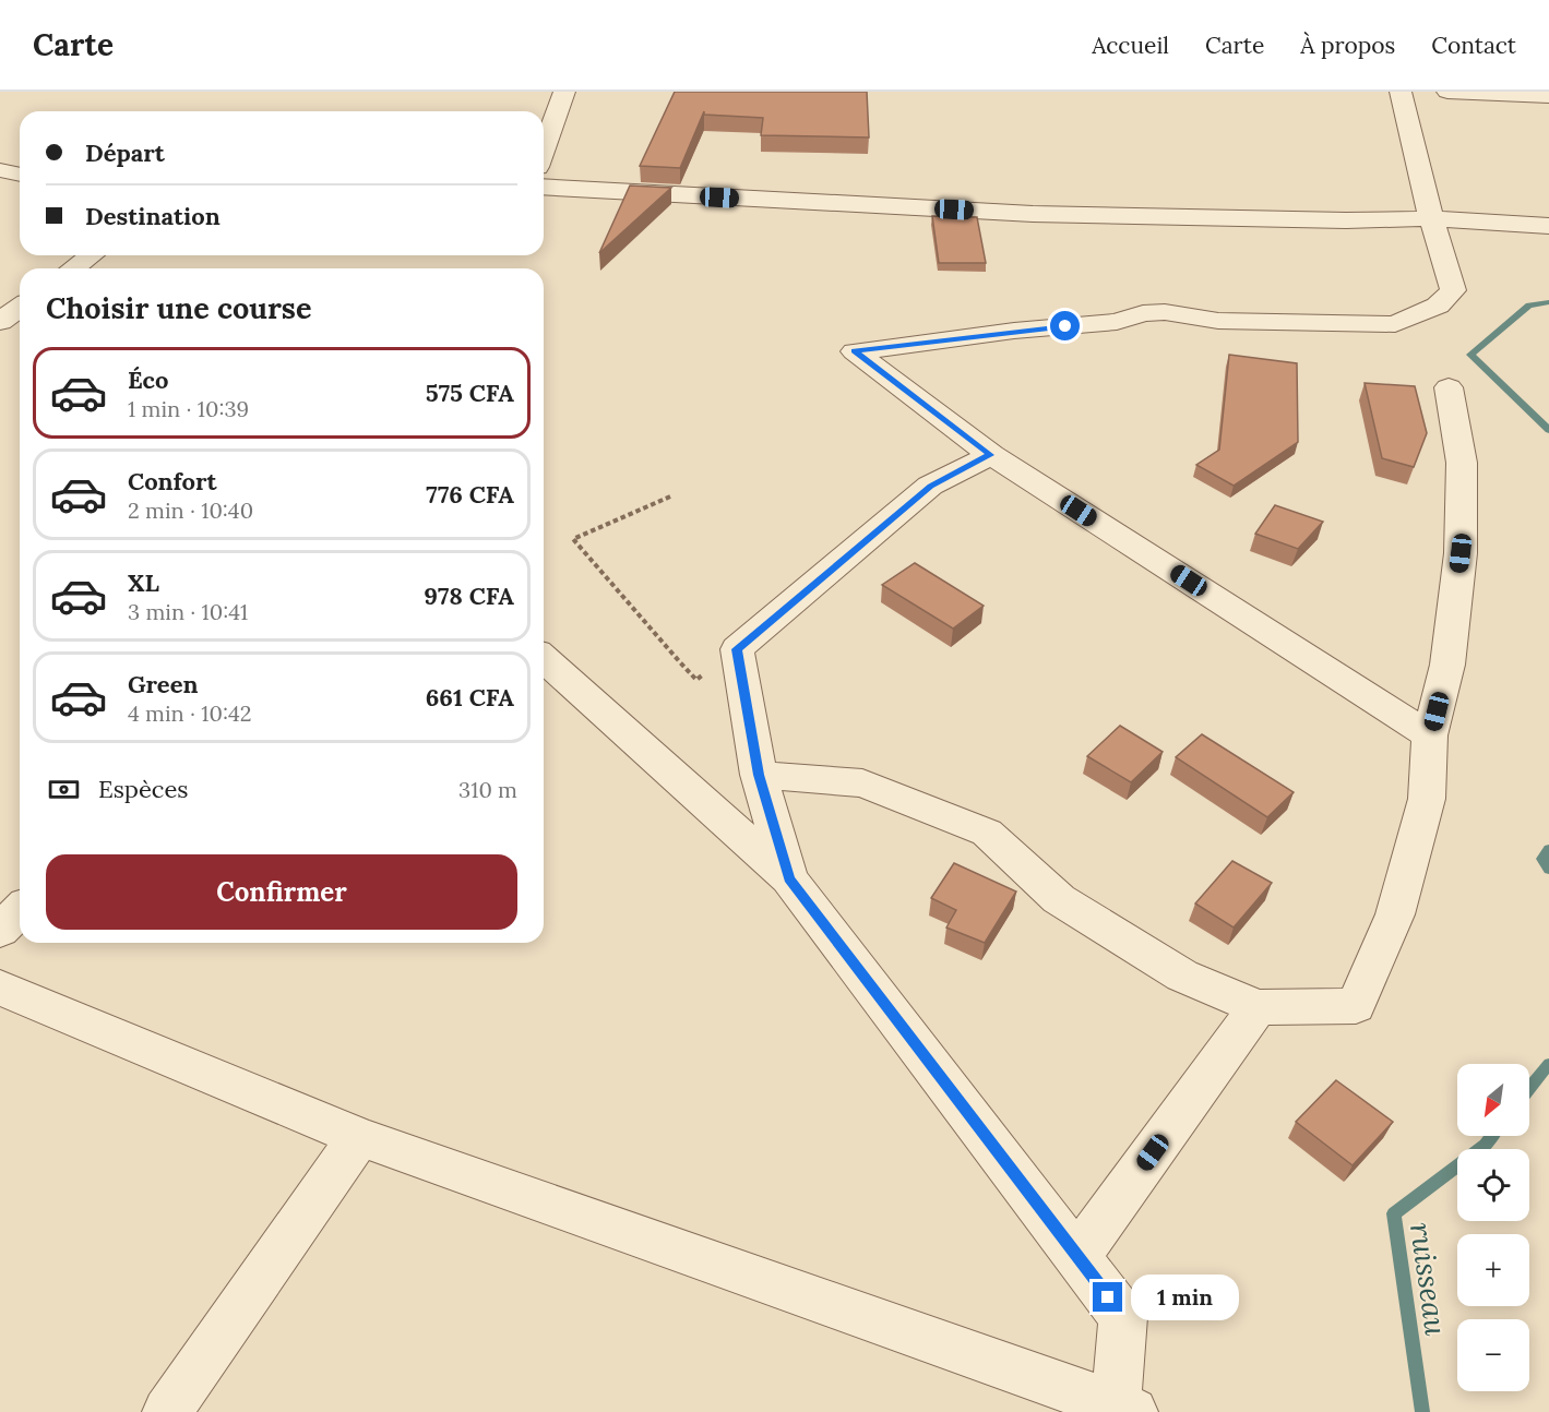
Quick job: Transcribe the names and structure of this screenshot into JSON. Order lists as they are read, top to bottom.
{
  "water": ["ruisseau"],
  "north": "bottom left",
  "page": {
    "header": "Carte",
    "nav": [
      "Accueil",
      "Carte",
      "À propos",
      "Contact"
    ],
    "banner": ["Départ", "Destination"],
    "heading": "Choisir une course",
    "list": [
      {
        "name": "Éco",
        "note": "1 min · 10:39",
        "value": "575 CFA"
      },
      {
        "name": "Confort",
        "note": "2 min · 10:40",
        "value": "776 CFA"
      },
      {
        "name": "XL",
        "note": "3 min · 10:41",
        "value": "978 CFA"
      },
      {
        "name": "Green",
        "note": "4 min · 10:42",
        "value": "661 CFA"
      }
    ],
    "pay": ["Espèces", "310 m"],
    "buttons": "Confirmer",
    "map_buttons": ["+", "−"],
    "bubble": "1 min"
  }
}
